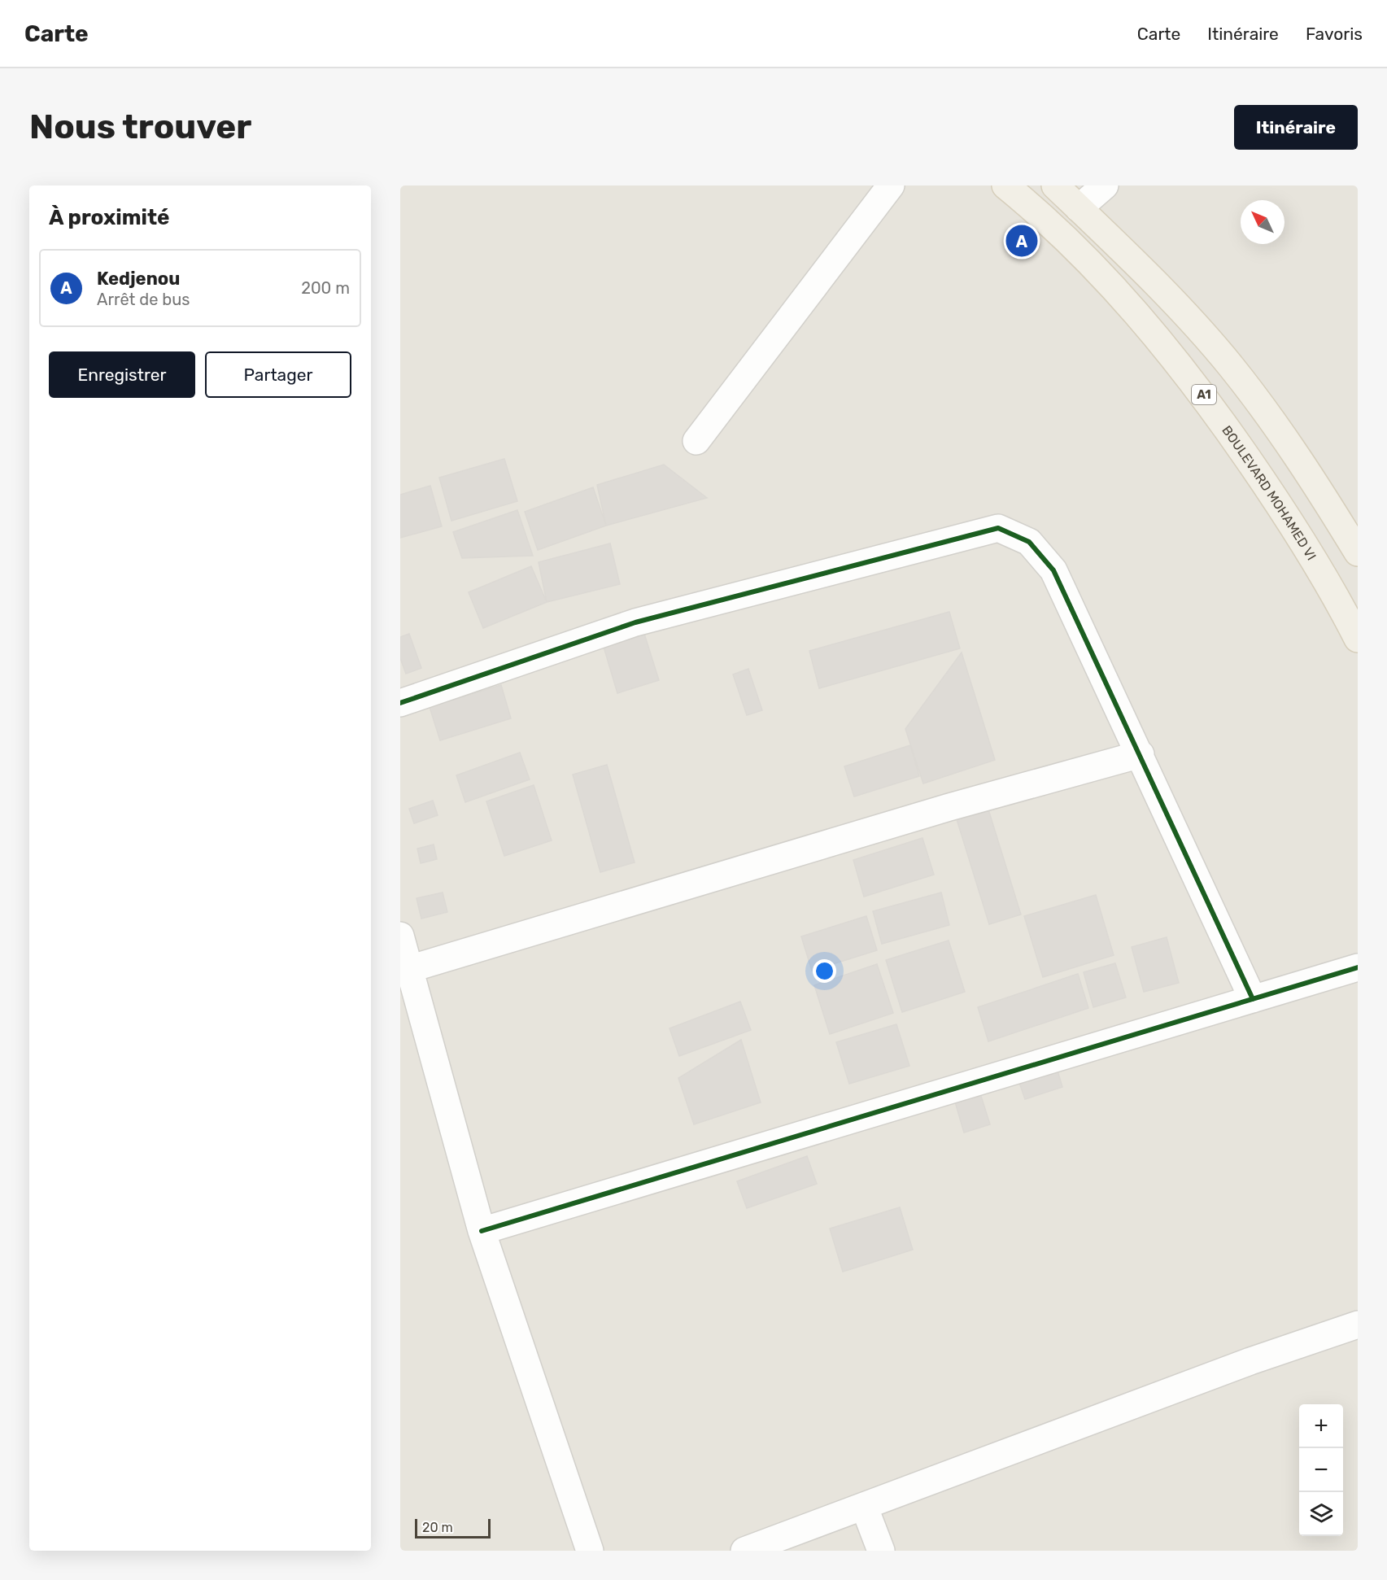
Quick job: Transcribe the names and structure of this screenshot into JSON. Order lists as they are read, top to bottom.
{
  "streets": {
    "main road": ["A1", "BOULEVARD MOHAMED VI"]
  },
  "scale_bar": "20 m",
  "north": "top left",
  "page": {
    "header": "Carte",
    "nav": ["Carte", "Itinéraire", "Favoris"],
    "buttons": [
      "Itinéraire",
      ["Enregistrer", "Partager"]
    ],
    "title": "Nous trouver",
    "heading": "À proximité",
    "pins": "A",
    "list": [
      {
        "mark": "A",
        "name": "Kedjenou",
        "note": "Arrêt de bus",
        "value": "200 m"
      }
    ],
    "map_buttons": ["+", "−"],
    "scale": "20 m"
  }
}
